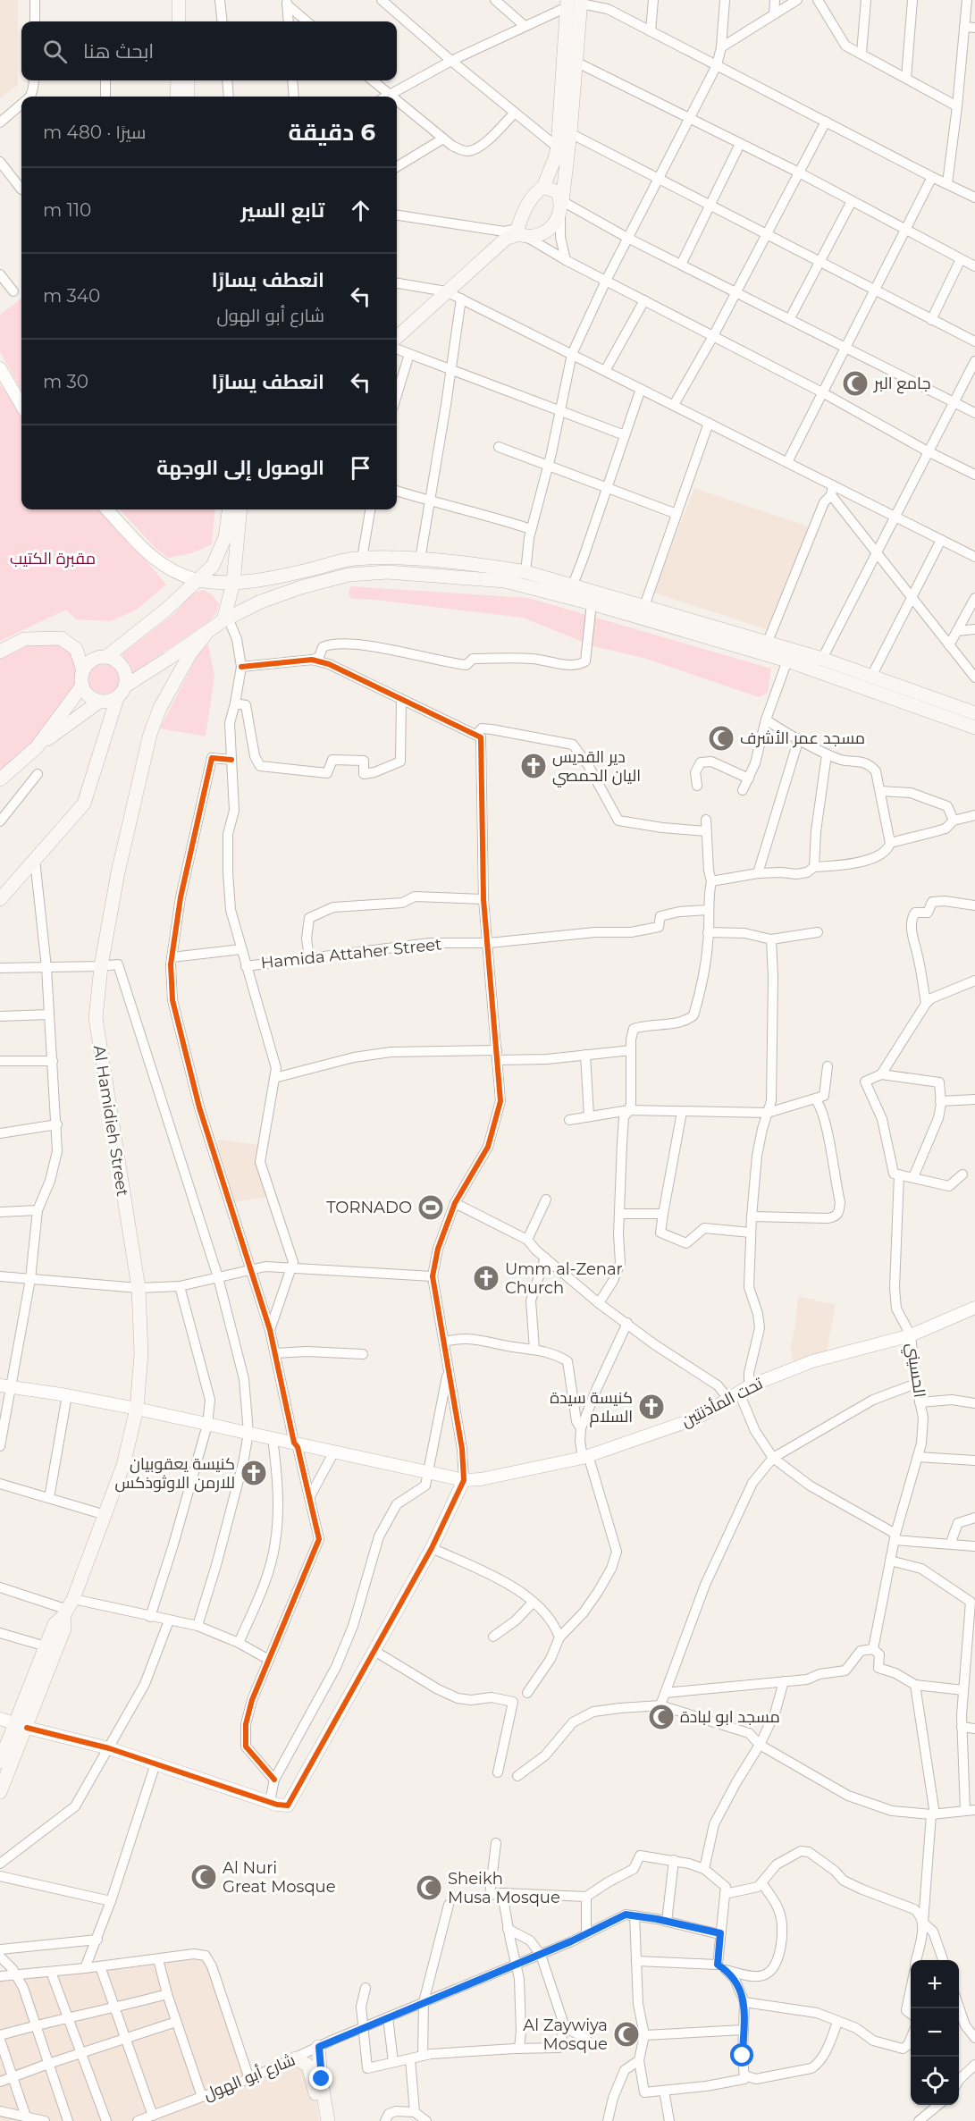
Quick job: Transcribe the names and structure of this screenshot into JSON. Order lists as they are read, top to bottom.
{
  "streets": {
    "main road": ["Al Hamidieh Street"],
    "street": [
      "Hamida Attaher Street",
      "الحسيني",
      "تحت المأذنتين",
      "شارع أبو الهول"
    ]
  },
  "crossings": [
    ["Al Hamidieh Street", "تحت المأذنتين"],
    ["الحسيني", "تحت المأذنتين"]
  ],
  "parks": ["مقبرة الكتيب"],
  "places": {
    "mosque": [
      "جامع البر",
      "مسجد عمر الأشرف",
      "مسجد ابو لبادة",
      "Al Nuri Great Mosque",
      "Sheikh Musa Mosque",
      "Al Zaywiya Mosque"
    ],
    "church": [
      "دير القديس اليان الحمصي",
      "Umm al-Zenar Church",
      "كنيسة سيدة السلام",
      "كنيسة يعقوبيان للارمن الاوثوذكس"
    ],
    "sports": ["TORNADO"]
  },
  "page": {
    "search": "ابحث هنا",
    "heading": ["6 دقيقة", "سيرًا · 480 m"],
    "list": [
      ["تابع السير", "110 m"],
      ["انعطف يسارًا", "شارع أبو الهول", "340 m"],
      ["انعطف يسارًا", "30 m"],
      "الوصول إلى الوجهة"
    ],
    "map_buttons": ["+", "−"]
  }
}
